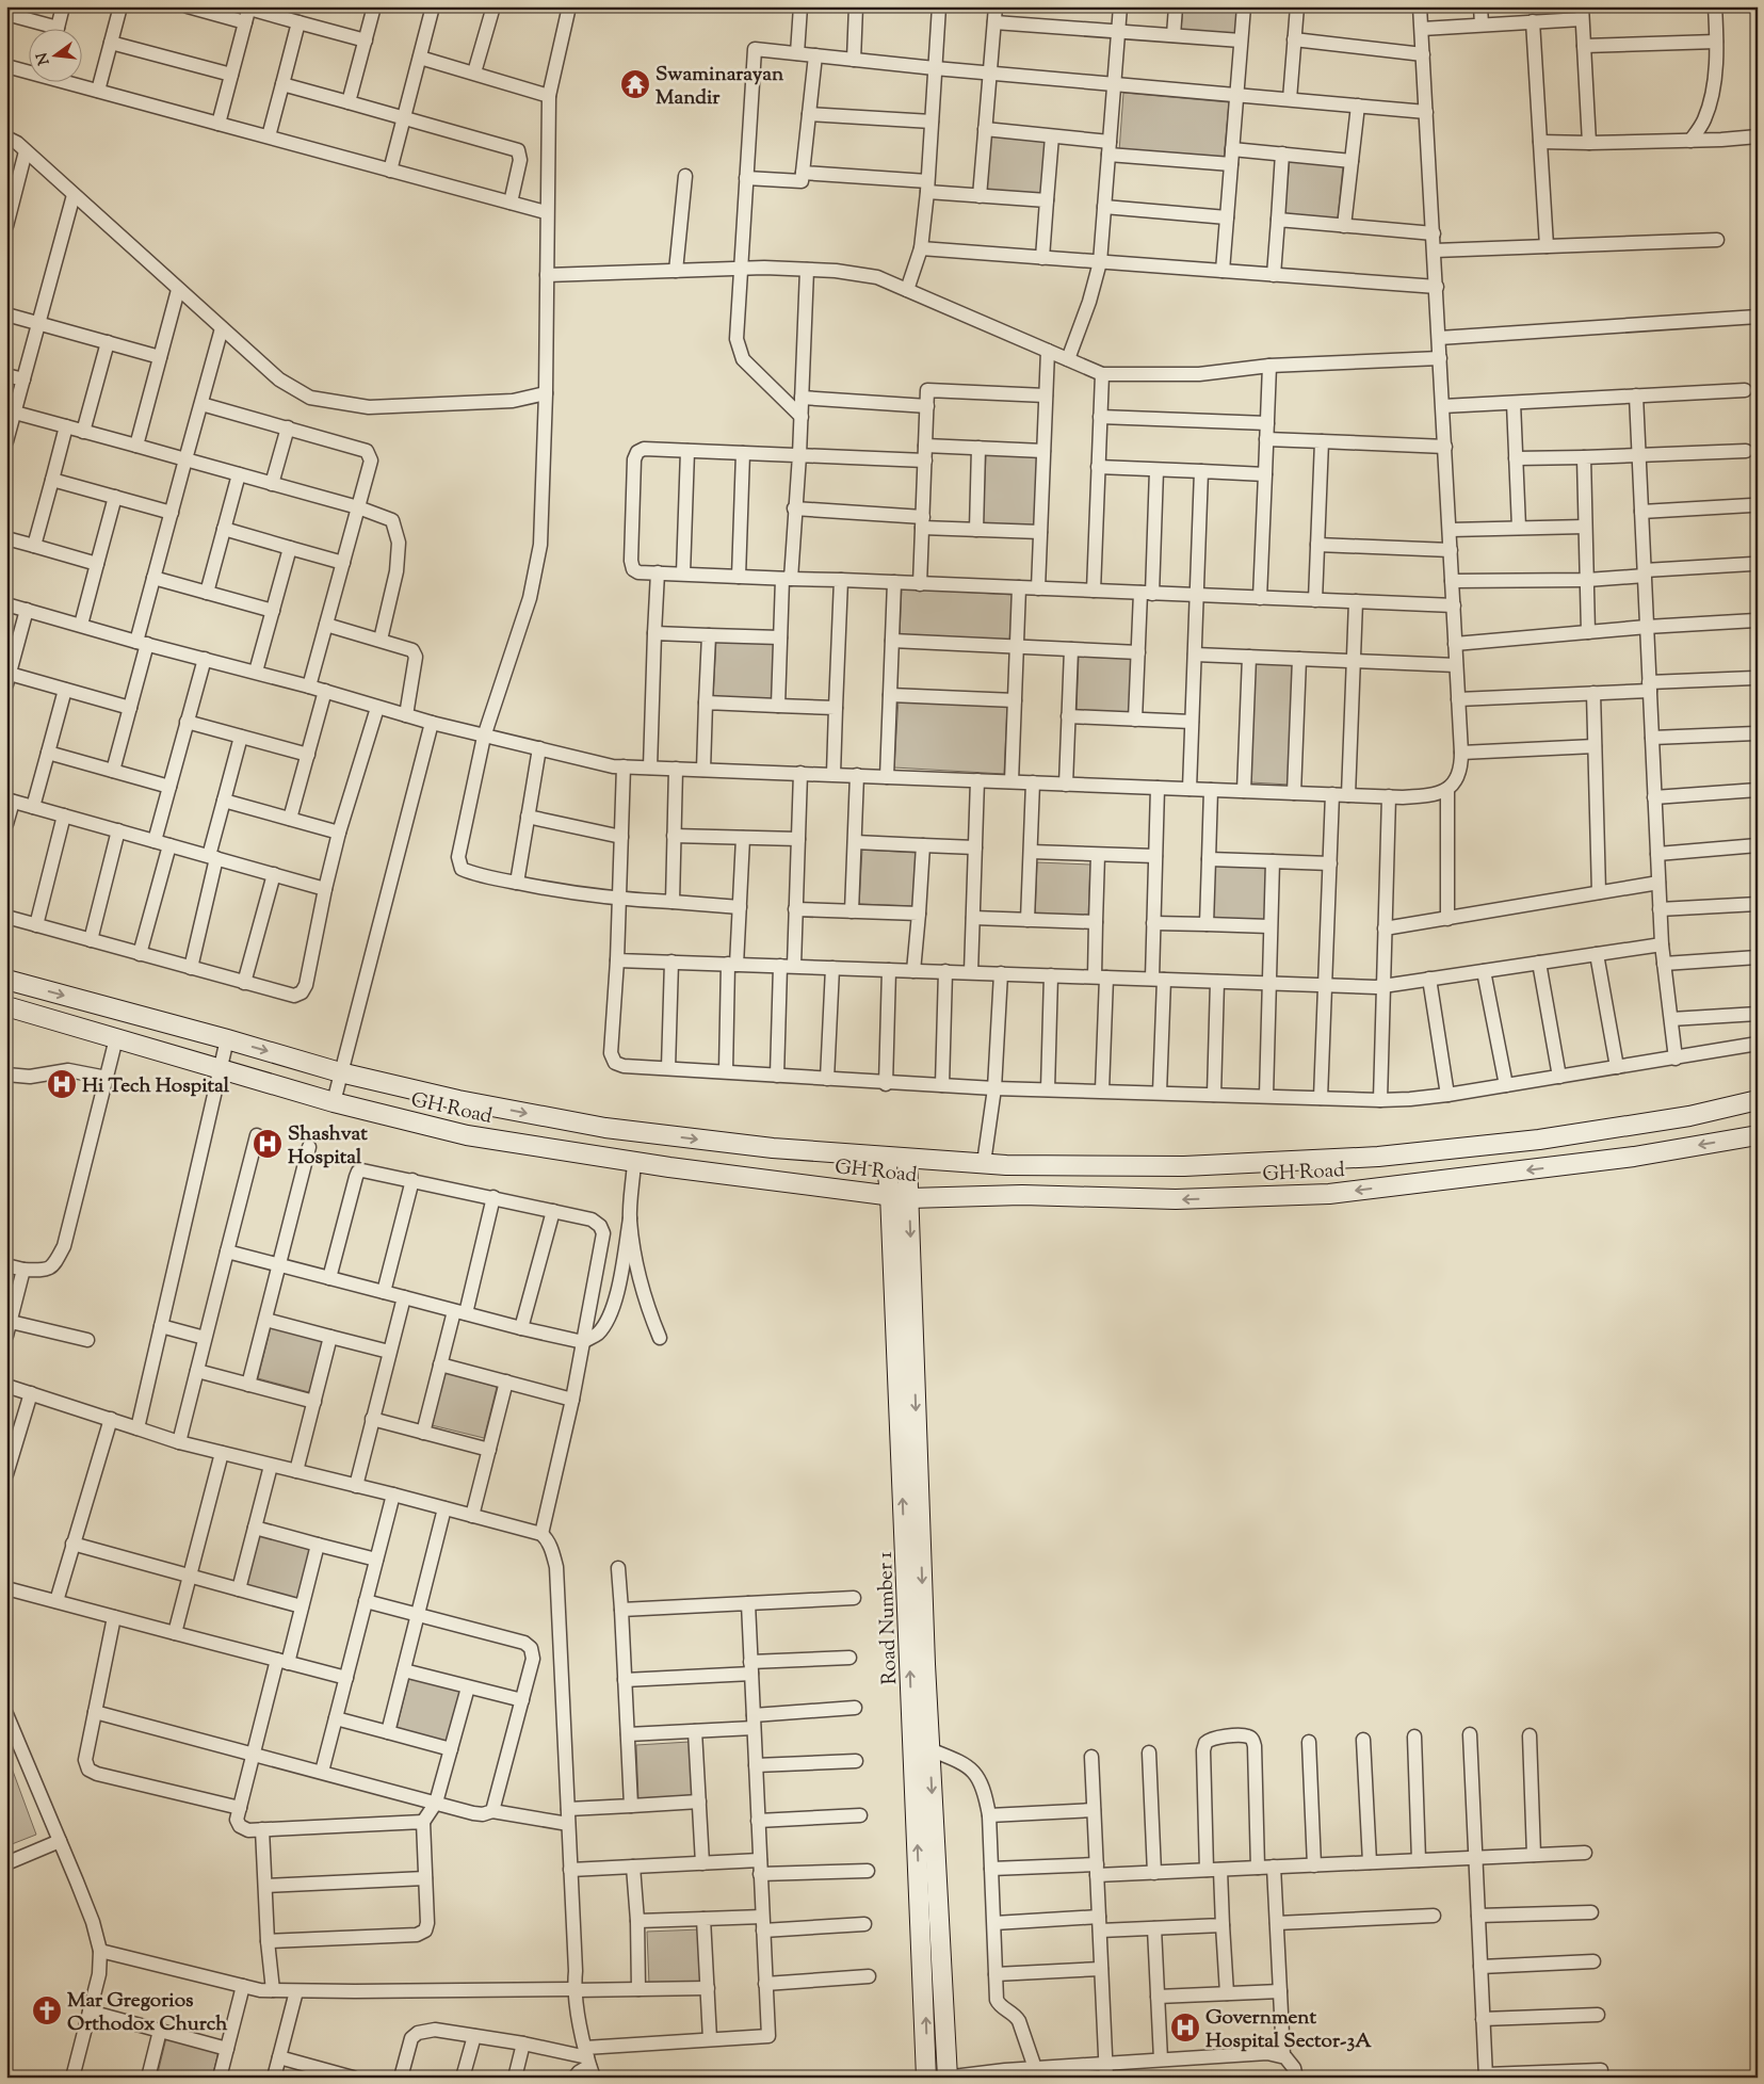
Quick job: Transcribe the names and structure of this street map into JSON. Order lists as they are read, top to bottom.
{
  "streets": {
    "main road": ["GH Road", "Road Number 1"]
  },
  "crossings": [
    ["GH Road", "Road Number 1"]
  ],
  "places": {
    "temple": ["Swaminarayan Mandir"],
    "hospital": ["Hi Tech Hospital", "Shashvat Hospital", "Government Hospital Sector-3A"],
    "church": ["Mar Gregorios Orthodox Church"]
  },
  "north": "left"
}
